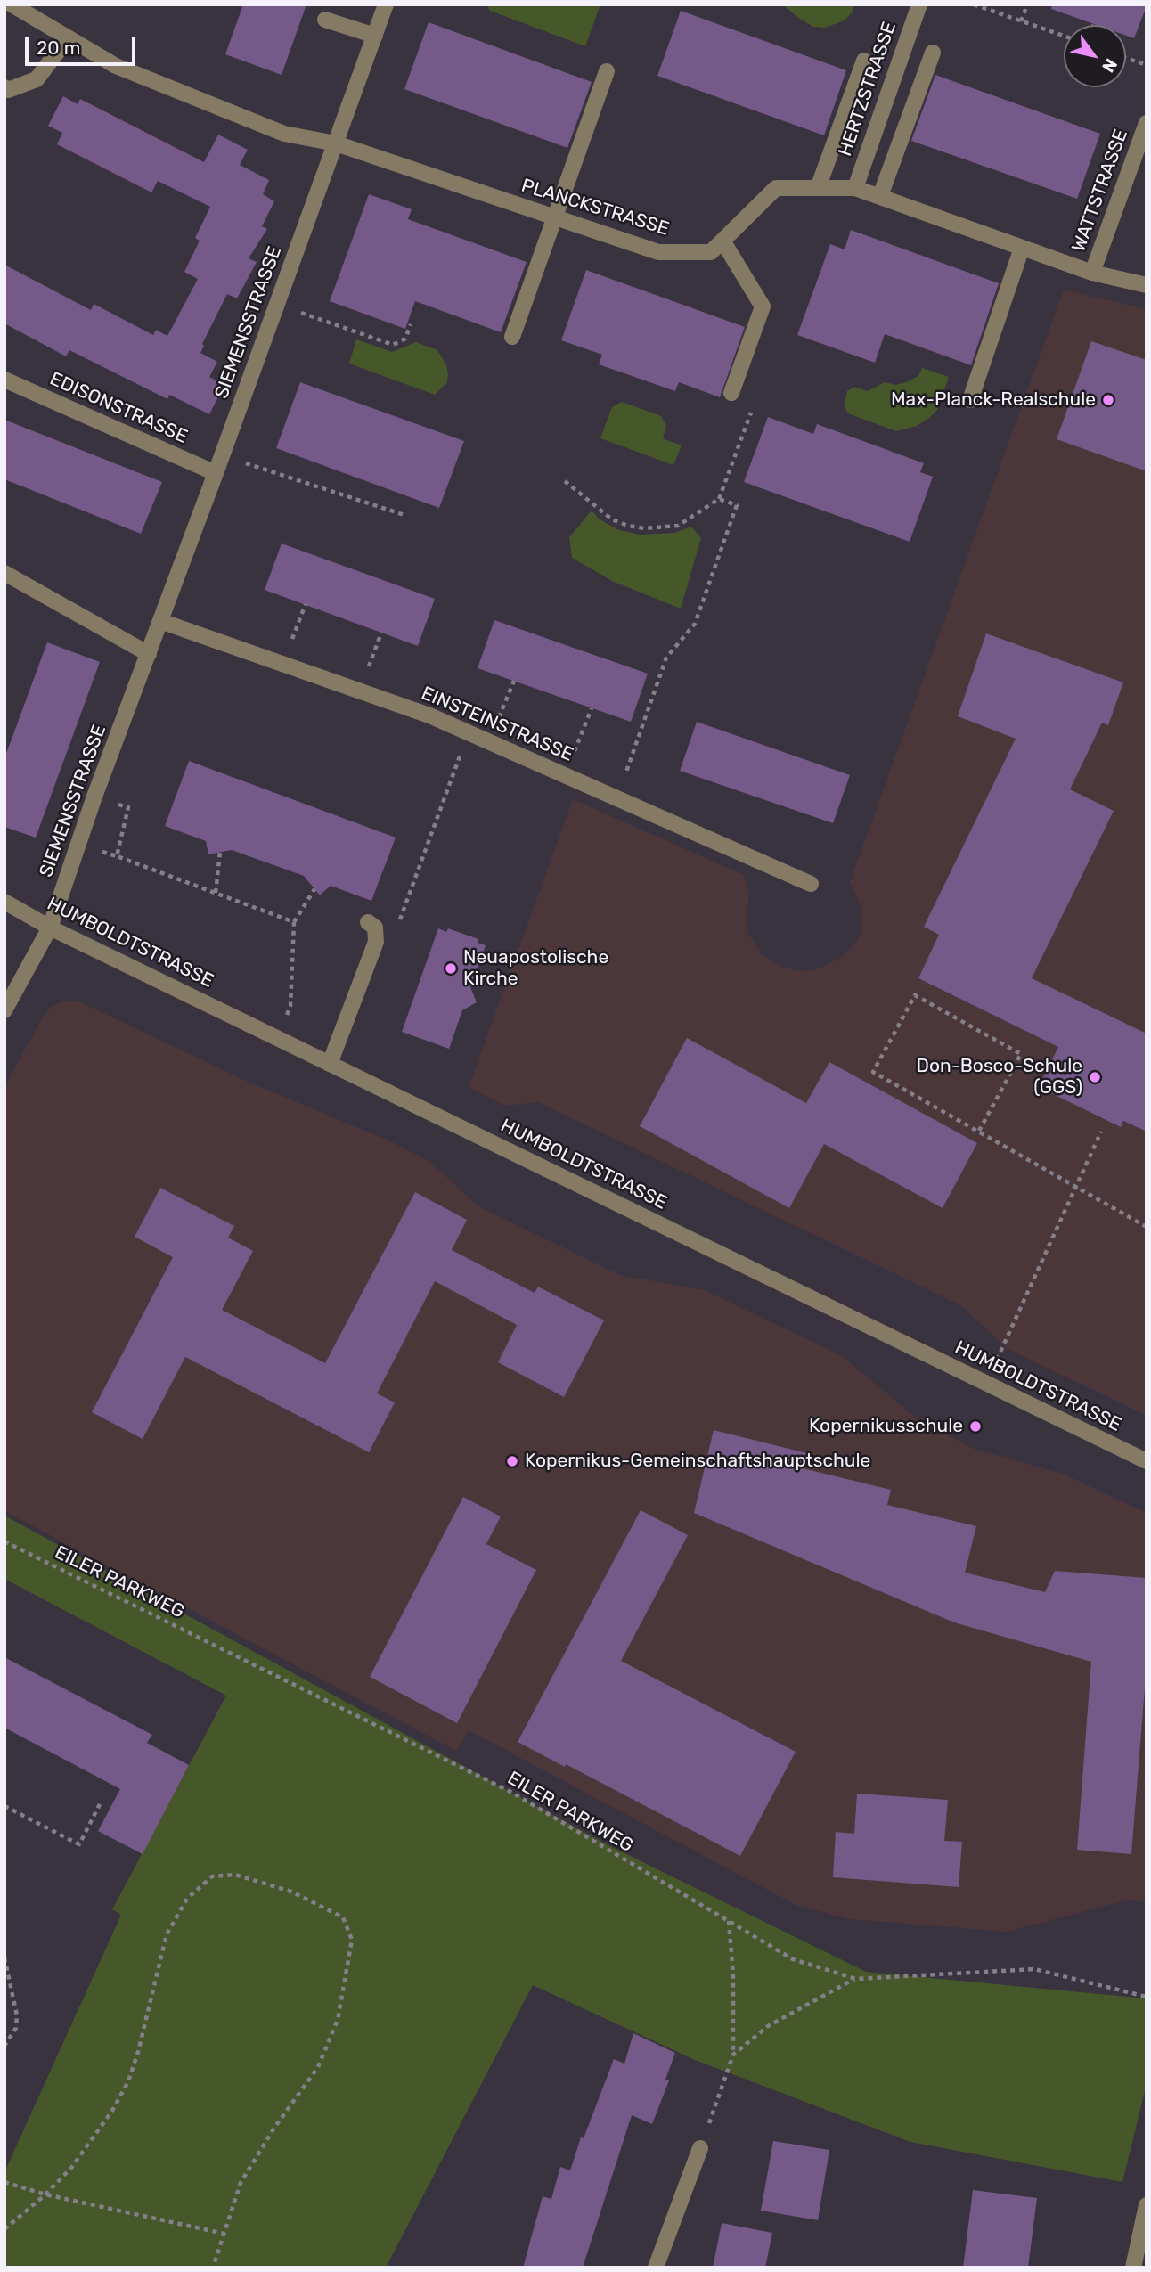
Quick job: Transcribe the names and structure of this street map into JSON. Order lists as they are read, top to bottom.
{
  "streets": {
    "street": [
      "HERTZSTRASSE",
      "WATTSTRASSE",
      "PLANCKSTRASSE",
      "SIEMENSSTRASSE",
      "EDISONSTRASSE",
      "EINSTEINSTRASSE",
      "HUMBOLDTSTRASSE"
    ],
    "path": ["EILER PARKWEG"]
  },
  "crossings": [
    ["HERTZSTRASSE", "PLANCKSTRASSE"],
    ["WATTSTRASSE", "PLANCKSTRASSE"],
    ["PLANCKSTRASSE", "SIEMENSSTRASSE"],
    ["SIEMENSSTRASSE", "EDISONSTRASSE"],
    ["SIEMENSSTRASSE", "EINSTEINSTRASSE"],
    ["SIEMENSSTRASSE", "HUMBOLDTSTRASSE"]
  ],
  "places": [
    "Max-Planck-Realschule",
    "Neuapostolische Kirche",
    "Don-Bosco-Schule (GGS)",
    "Kopernikusschule",
    "Kopernikus-Gemeinschaftshauptschule"
  ],
  "scale_bar": "20 m",
  "north": "bottom right"
}
